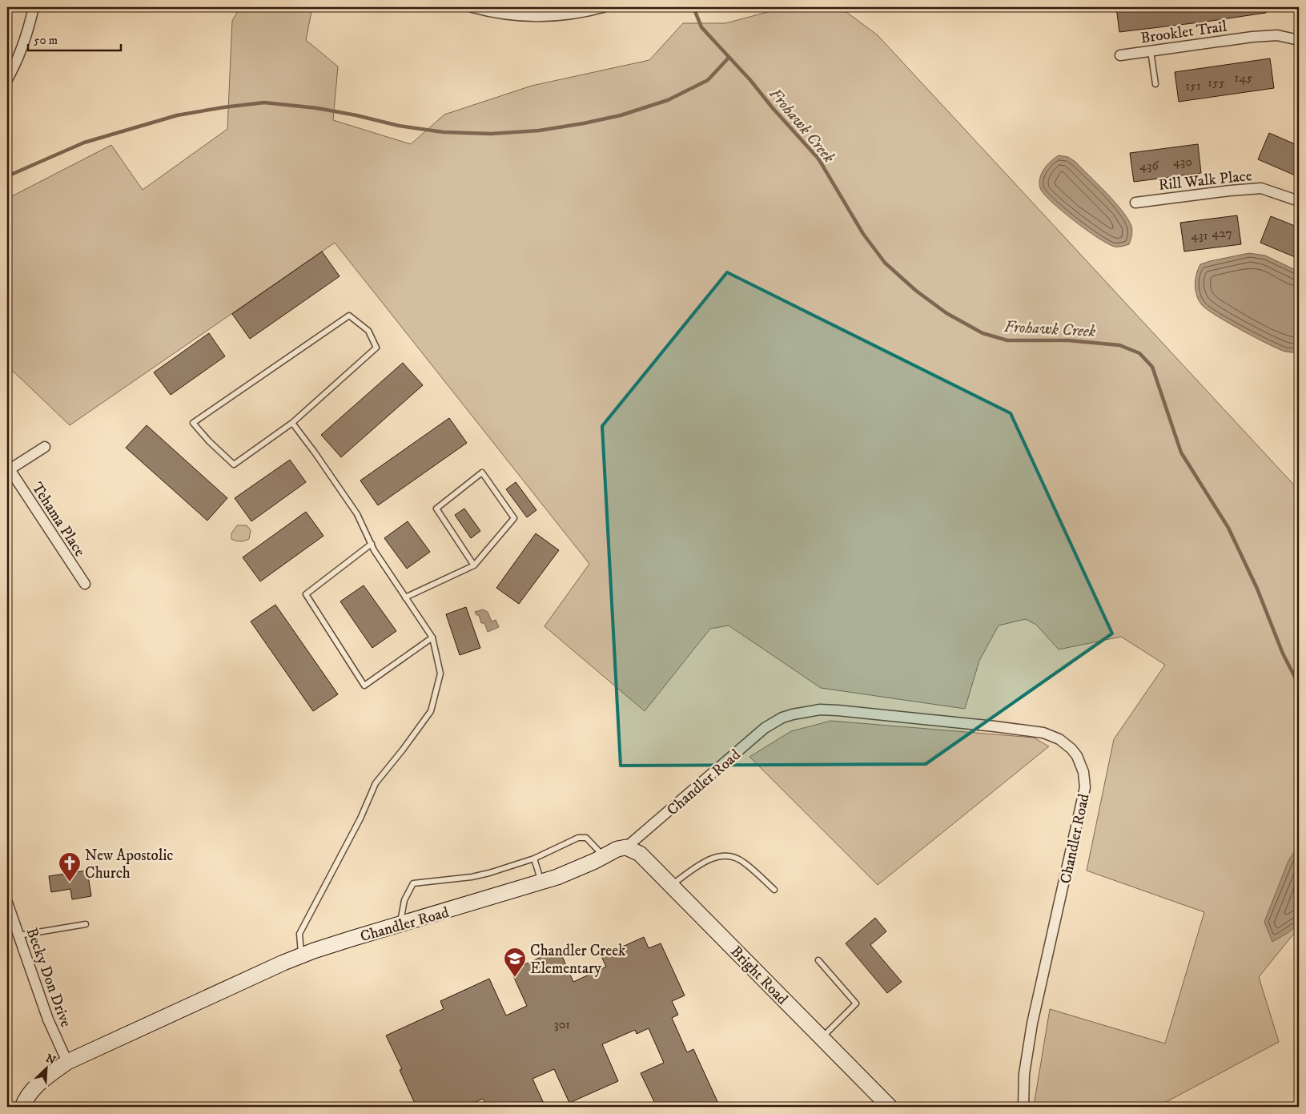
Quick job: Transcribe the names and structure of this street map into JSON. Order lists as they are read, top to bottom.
{
  "streets": {
    "street": [
      "Brooklet Trail",
      "Rill Walk Place",
      "Tehama Place",
      "Chandler Road",
      "Bright Road",
      "Becky Don Drive"
    ]
  },
  "crossings": [
    ["Chandler Road", "Bright Road"],
    ["Chandler Road", "Becky Don Drive"]
  ],
  "water": ["Frohawk Creek"],
  "places": {
    "church": ["New Apostolic Church"],
    "school or university": ["Chandler Creek Elementary"]
  },
  "house_numbers": [
    "145",
    "155",
    "151",
    "430",
    "436",
    "427",
    "431",
    "301"
  ],
  "scale_bar": "50 m",
  "north": "top right"
}
